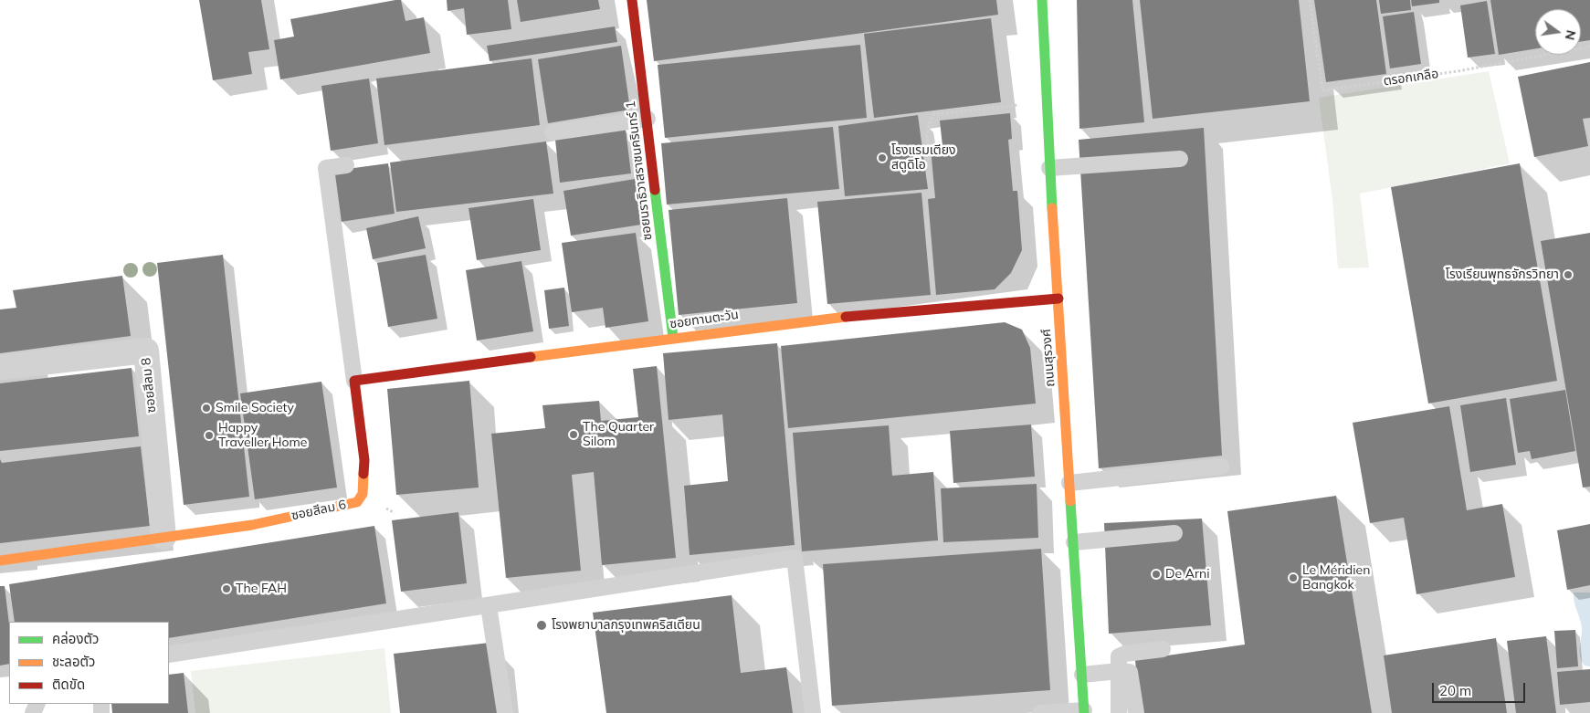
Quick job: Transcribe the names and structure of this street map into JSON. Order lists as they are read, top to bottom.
{
  "streets": {
    "street": [
      "ซอยนราธิวาสราชนครินทร์ 1",
      "ซอยทานตะวัน",
      "ถนนสุรวงศ์",
      "ซอยสีลม 8",
      "ซอยสีลม 6"
    ],
    "path": ["ตรอกเกลือ"]
  },
  "crossings": [
    ["ซอยนราธิวาสราชนครินทร์ 1", "ซอยทานตะวัน"],
    ["ซอยทานตะวัน", "ถนนสุรวงศ์"],
    ["ซอยทานตะวัน", "ซอยสีลม 6"],
    ["ซอยสีลม 8", "ซอยสีลม 6"]
  ],
  "places": [
    "โรงแรมเตียง สตูดิโอ",
    "โรงเรียนพุทธจักรวิทยา",
    "Smile Society",
    "The Quarter Silom",
    "Happy Traveller Home",
    "De Arni",
    "Le Méridien Bangkok",
    "The FAH",
    "โรงพยาบาลกรุงเทพคริสเตียน"
  ],
  "legend": ["คล่องตัว", "ชะลอตัว", "ติดขัด"],
  "scale_bar": "20 m",
  "north": "right"
}
